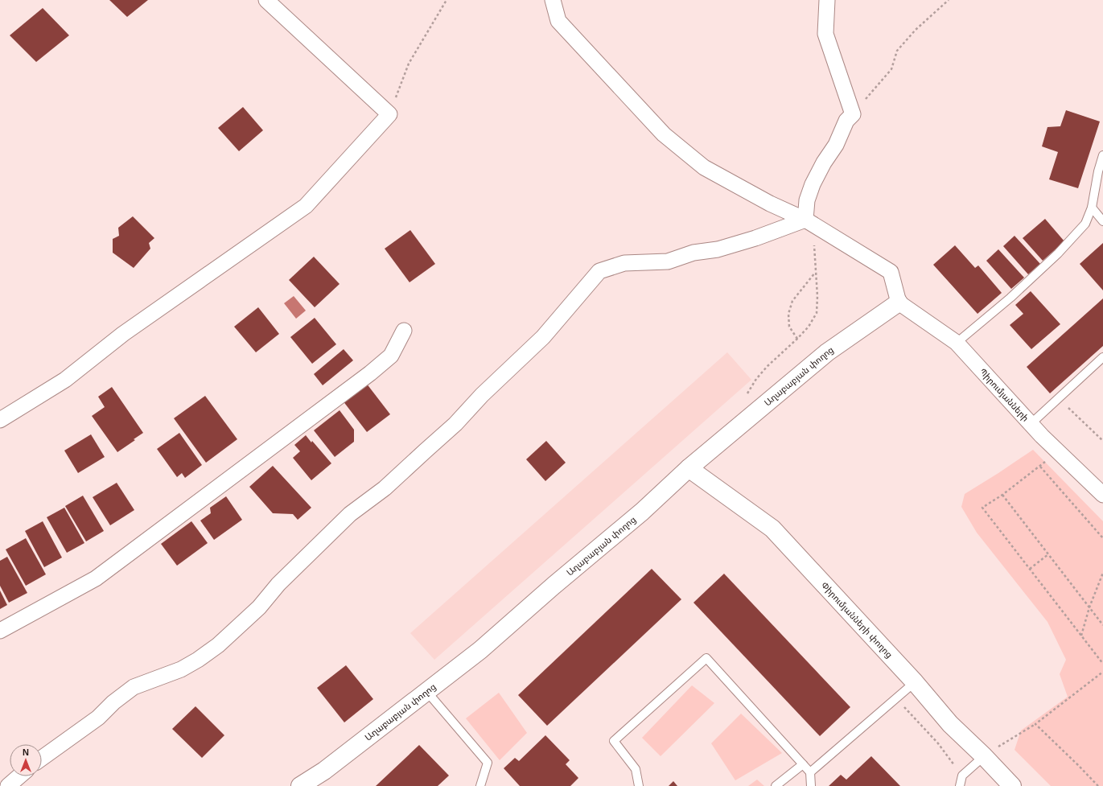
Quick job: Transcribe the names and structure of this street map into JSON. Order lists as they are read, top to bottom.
{
  "streets": {
    "street": ["Աղաբաբյան փողոց", "Պիրումյանների", "Փիրումյանների փողոց"]
  },
  "crossings": [
    ["Աղաբաբյան փողոց", "Պիրումյանների"],
    ["Աղաբաբյան փողոց", "Փիրումյանների փողոց"]
  ],
  "north": "top"
}
